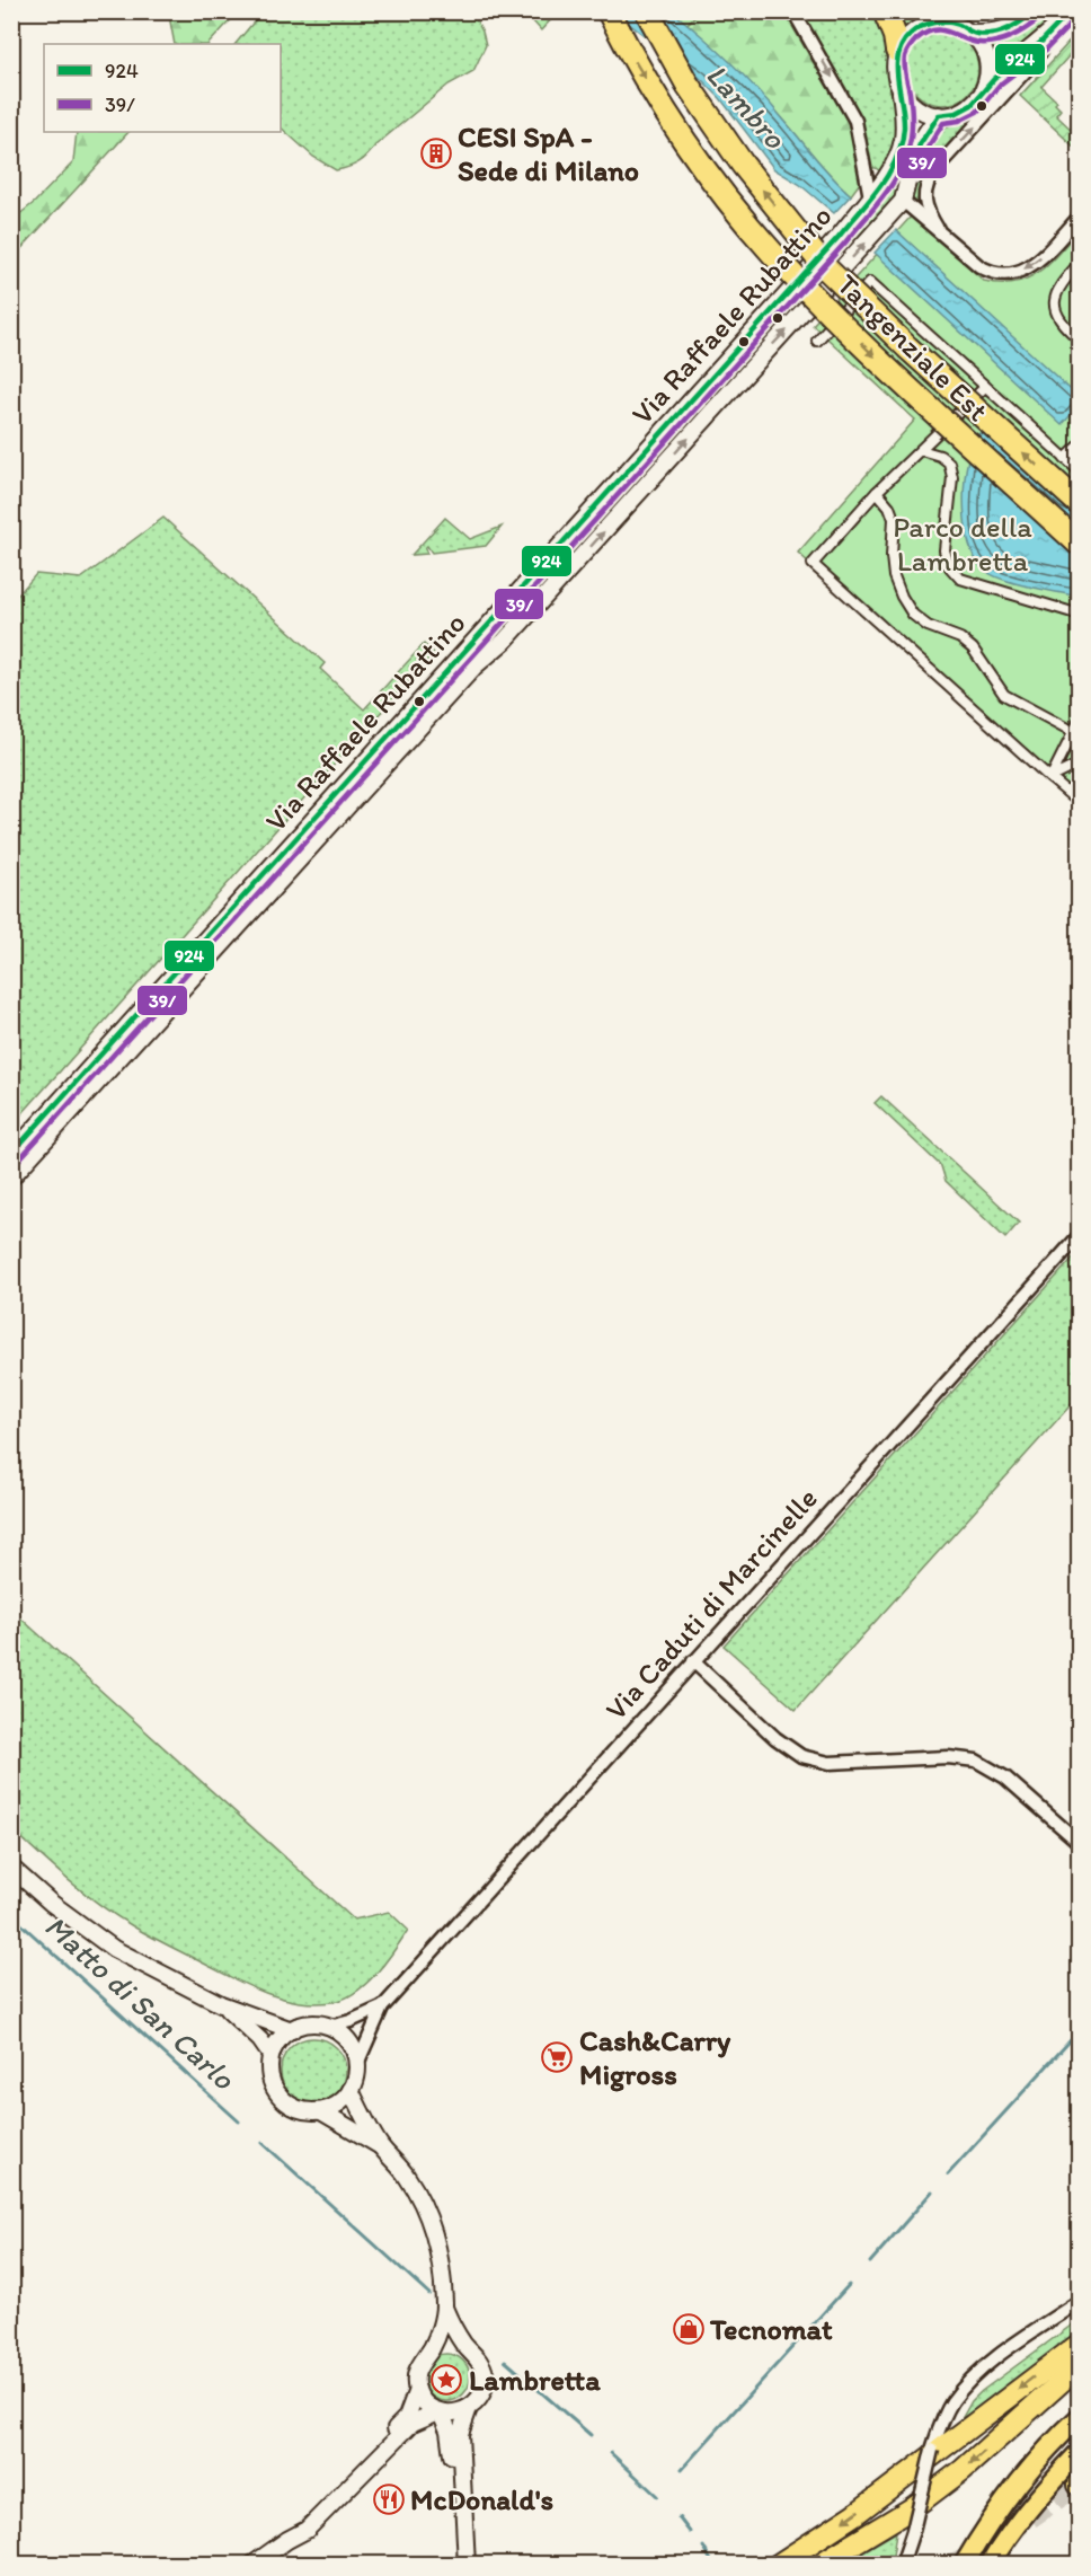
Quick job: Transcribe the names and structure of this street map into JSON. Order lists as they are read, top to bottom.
{
  "streets": {
    "highway": ["Tangenziale Est"],
    "street": ["Via Raffaele Rubattino", "Via Caduti di Marcinelle"]
  },
  "water": ["Lambro", "Matto di San Carlo"],
  "parks": ["Parco della Lambretta"],
  "places": {
    "building": ["CESI SpA - Sede di Milano"],
    "supermarket": ["Cash&Carry Migross"],
    "shop": ["Tecnomat"],
    "place": ["Lambretta"],
    "restaurant": ["McDonald's"]
  },
  "lines": ["transit line 924", "transit line 39/"],
  "legend": ["924", "39/"]
}
